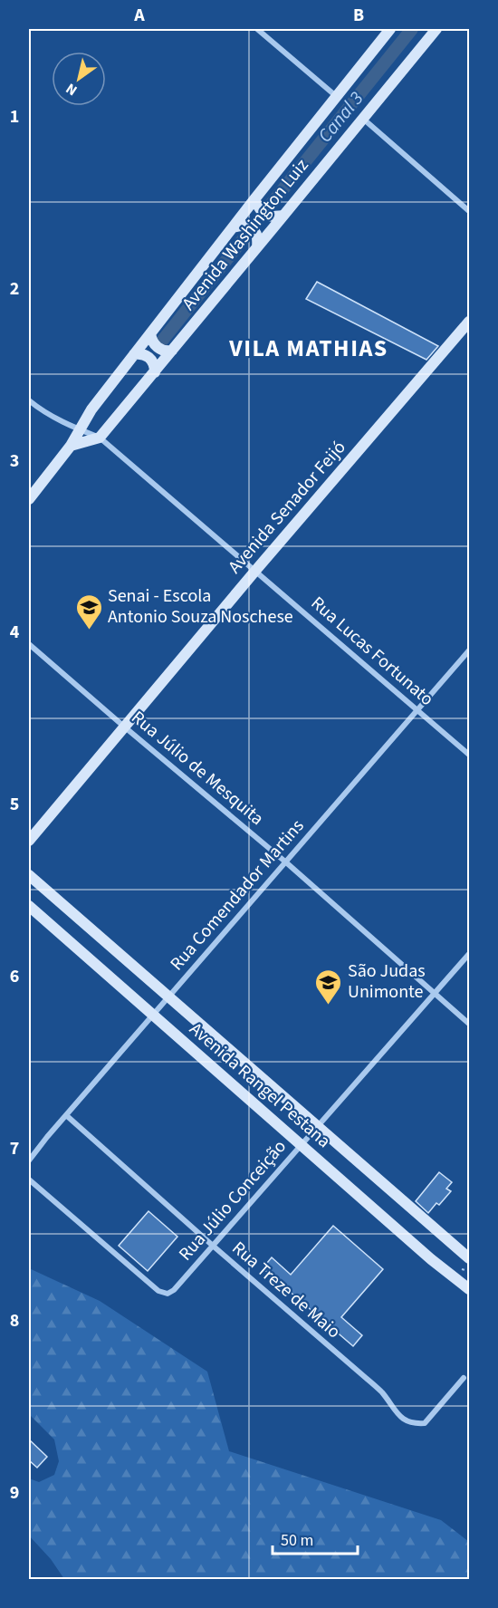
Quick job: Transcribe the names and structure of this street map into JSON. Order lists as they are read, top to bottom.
{
  "streets": {
    "main road": ["Avenida Washington Luiz", "Avenida Senador Feijó", "Avenida Rangel Pestana"],
    "street": [
      "Rua Lucas Fortunato",
      "Rua Júlio de Mesquita",
      "Rua Comendador Martins",
      "Rua Júlio Conceição",
      "Rua Treze de Maio"
    ]
  },
  "crossings": [
    ["Avenida Washington Luiz", "Rua Lucas Fortunato"],
    ["Avenida Senador Feijó", "Rua Lucas Fortunato"],
    ["Avenida Senador Feijó", "Rua Júlio de Mesquita"],
    ["Rua Lucas Fortunato", "Rua Comendador Martins"],
    ["Rua Júlio de Mesquita", "Rua Comendador Martins"],
    ["Rua Júlio de Mesquita", "Rua Júlio Conceição"],
    ["Rua Comendador Martins", "Avenida Rangel Pestana"],
    ["Rua Comendador Martins", "Rua Treze de Maio"],
    ["Avenida Rangel Pestana", "Rua Júlio Conceição"],
    ["Rua Júlio Conceição", "Rua Treze de Maio"]
  ],
  "districts": ["VILA MATHIAS"],
  "water": ["Canal 3"],
  "places": {
    "school or university": ["Senai - Escola Antonio Souza Noschese", "São Judas Unimonte"]
  },
  "scale_bar": "50 m",
  "north": "bottom left",
  "grid": {
    "columns": ["A", "B"],
    "rows": [
      "1",
      "2",
      "3",
      "4",
      "5",
      "6",
      "7",
      "8",
      "9"
    ]
  }
}
